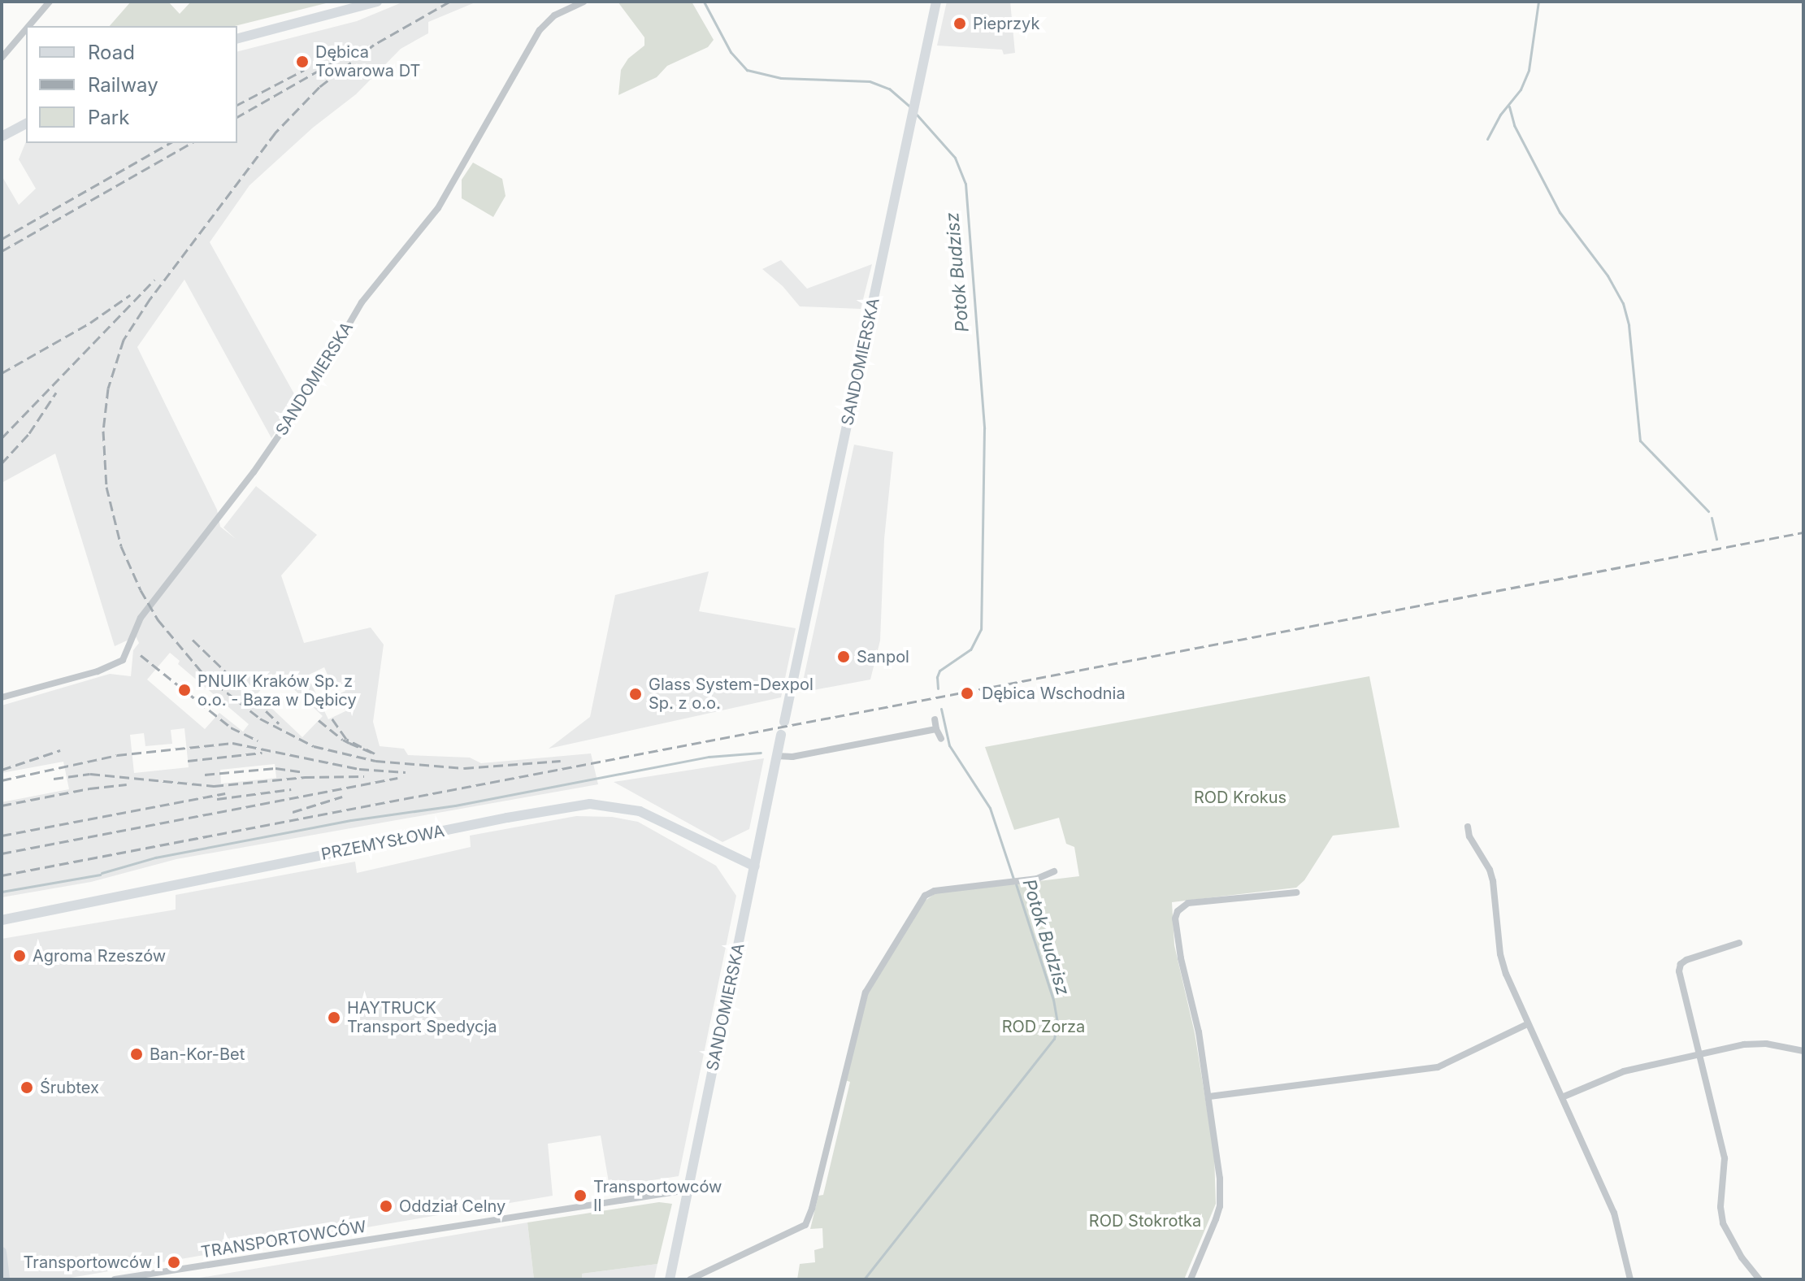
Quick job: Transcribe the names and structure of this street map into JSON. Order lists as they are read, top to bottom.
{
  "streets": {
    "street": ["SANDOMIERSKA", "PRZEMYSŁOWA", "TRANSPORTOWCÓW"]
  },
  "crossings": [
    ["SANDOMIERSKA", "PRZEMYSŁOWA"],
    ["SANDOMIERSKA", "TRANSPORTOWCÓW"]
  ],
  "water": ["Potok Budzisz"],
  "parks": ["ROD Krokus", "ROD Zorza", "ROD Stokrotka"],
  "places": [
    "Pieprzyk",
    "Dębica Towarowa DT",
    "Sanpol",
    "PNUIK Kraków Sp. z o.o. - Baza w Dębicy",
    "Dębica Wschodnia",
    "Glass System-Dexpol Sp. z o.o.",
    "Agroma Rzeszów",
    "HAYTRUCK Transport Spedycja",
    "Ban-Kor-Bet",
    "Śrubtex",
    "Transportowców II",
    "Oddział Celny",
    "Transportowców I"
  ],
  "legend": ["Road", "Railway", "Park"]
}
